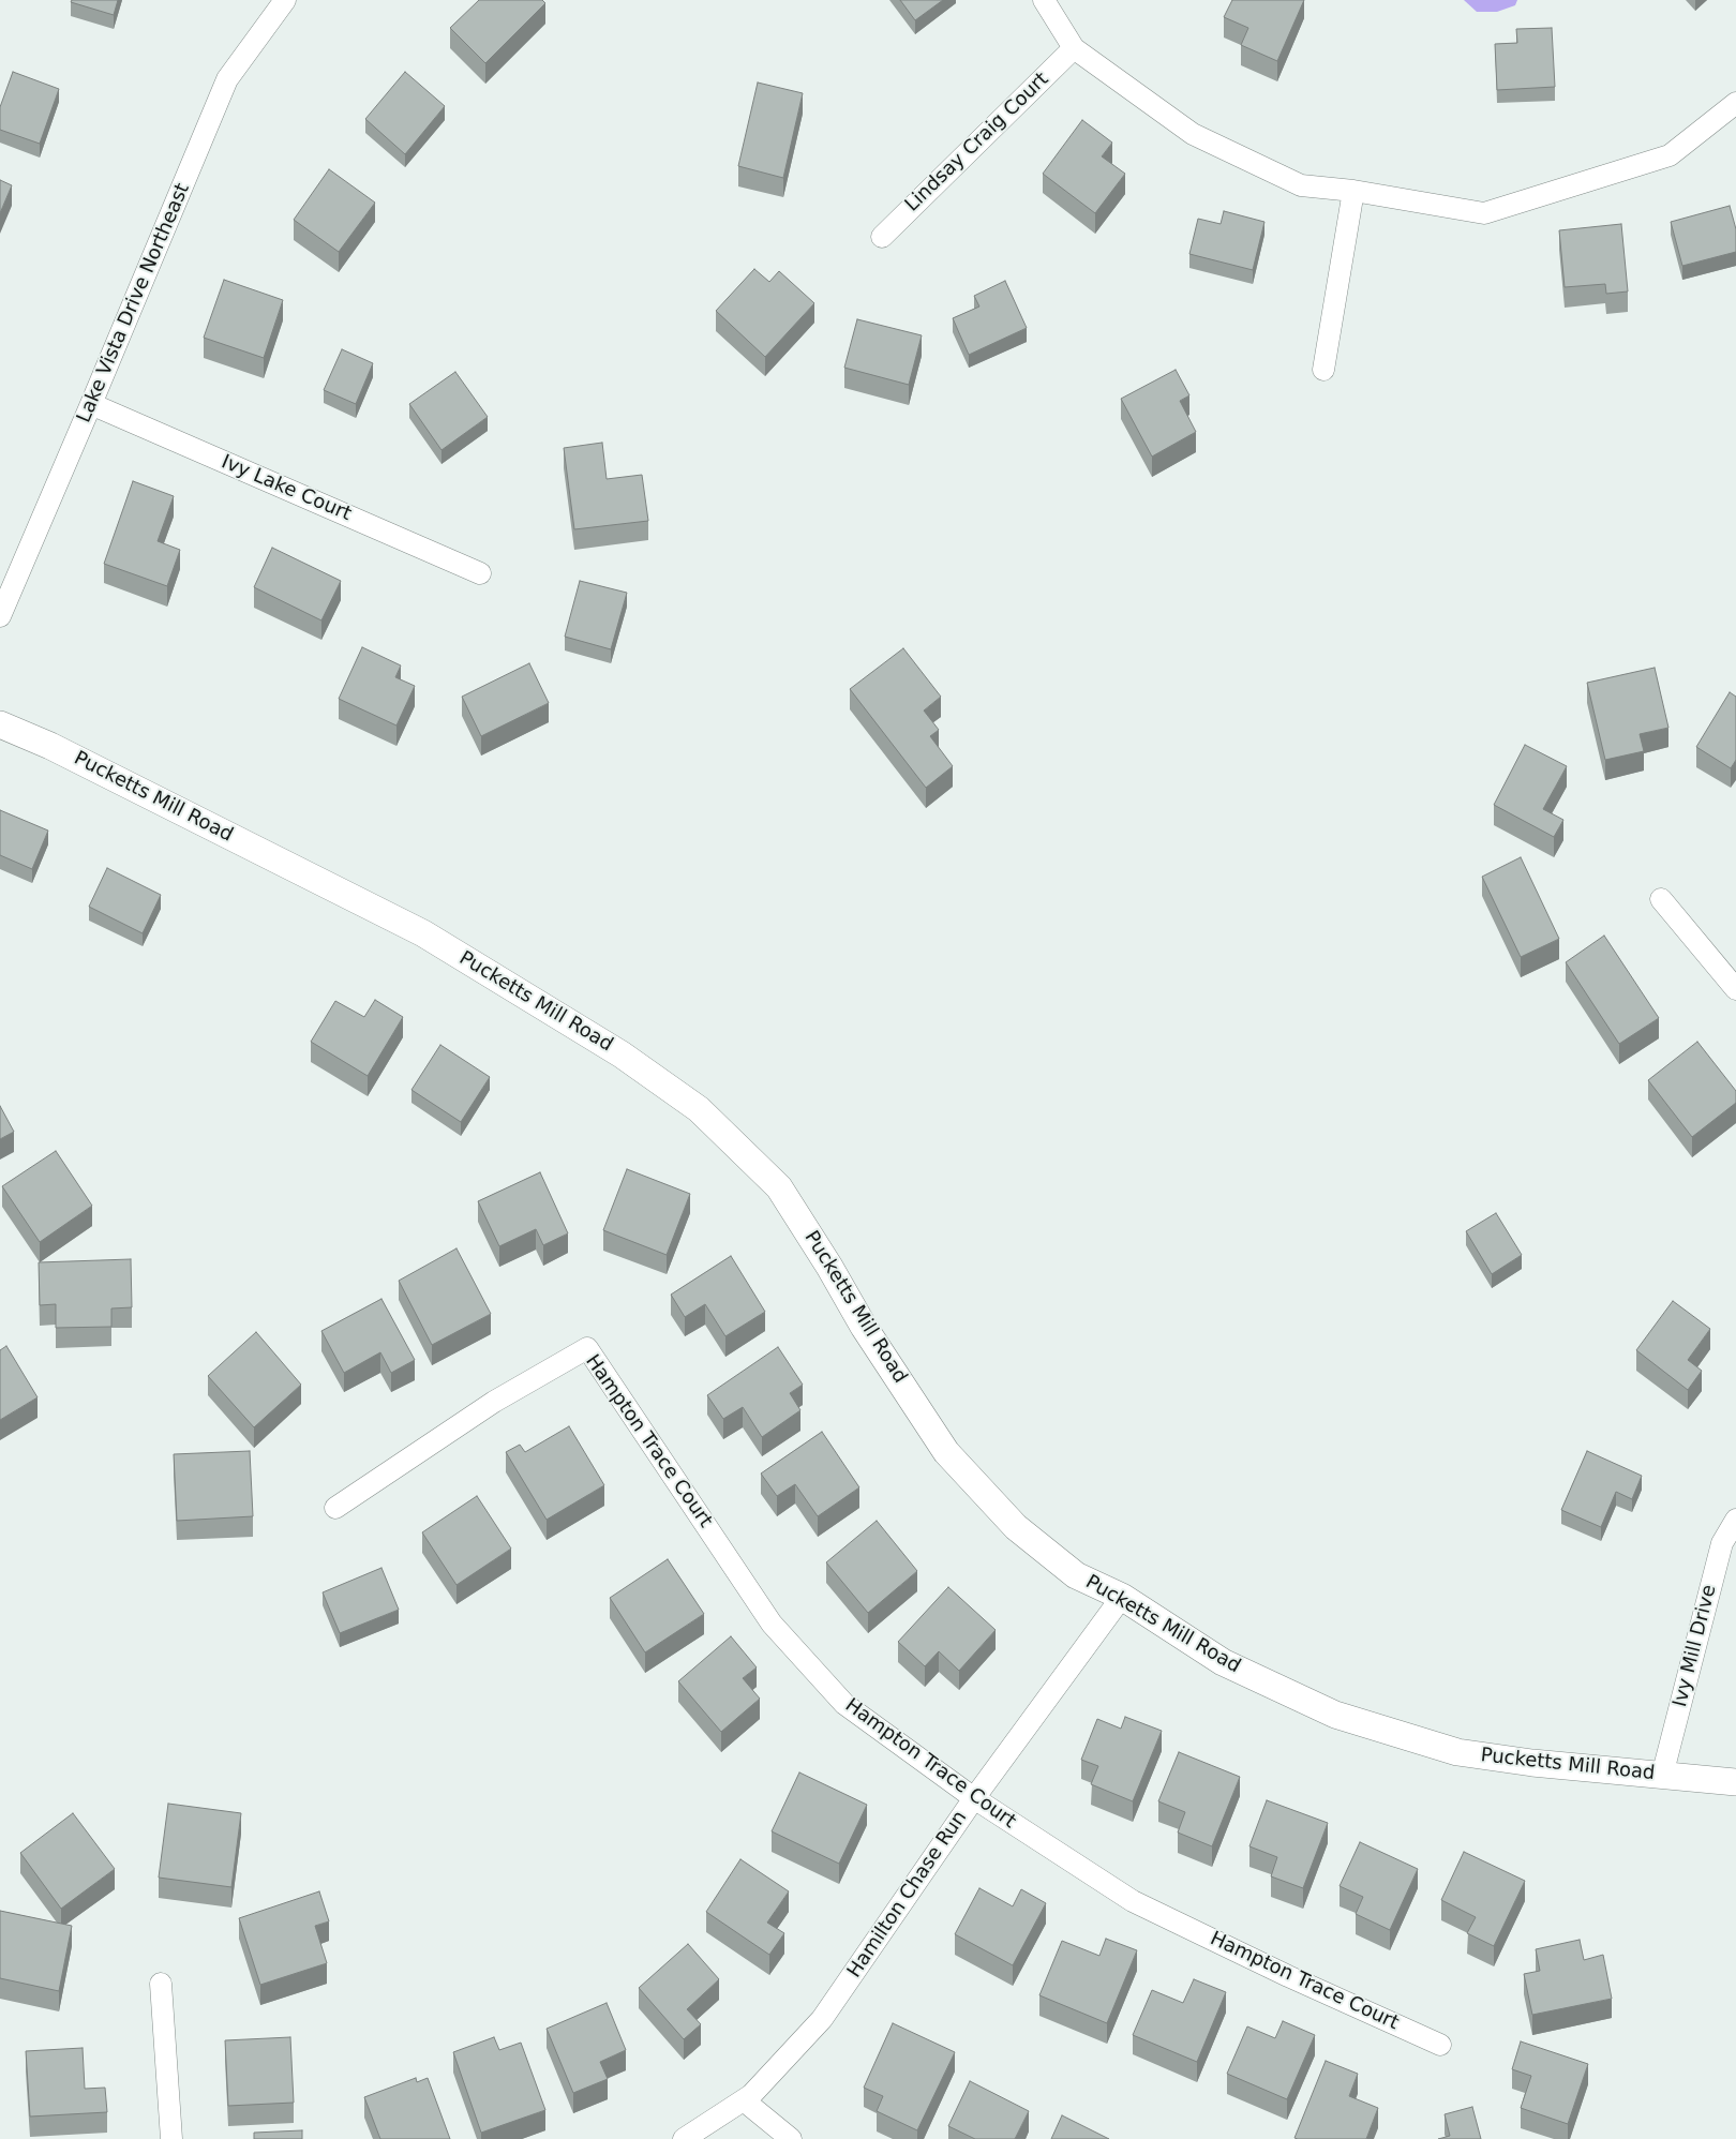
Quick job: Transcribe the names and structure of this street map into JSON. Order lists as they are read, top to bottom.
{
  "streets": {
    "street": [
      "Lindsay Craig Court",
      "Lake Vista Drive Northeast",
      "Ivy Lake Court",
      "Pucketts Mill Road",
      "Hampton Trace Court",
      "Ivy Mill Drive",
      "Hamilton Chase Run"
    ]
  },
  "crossings": [
    ["Lake Vista Drive Northeast", "Ivy Lake Court"],
    ["Pucketts Mill Road", "Ivy Mill Drive"],
    ["Pucketts Mill Road", "Hamilton Chase Run"],
    ["Hampton Trace Court", "Hamilton Chase Run"]
  ]
}
